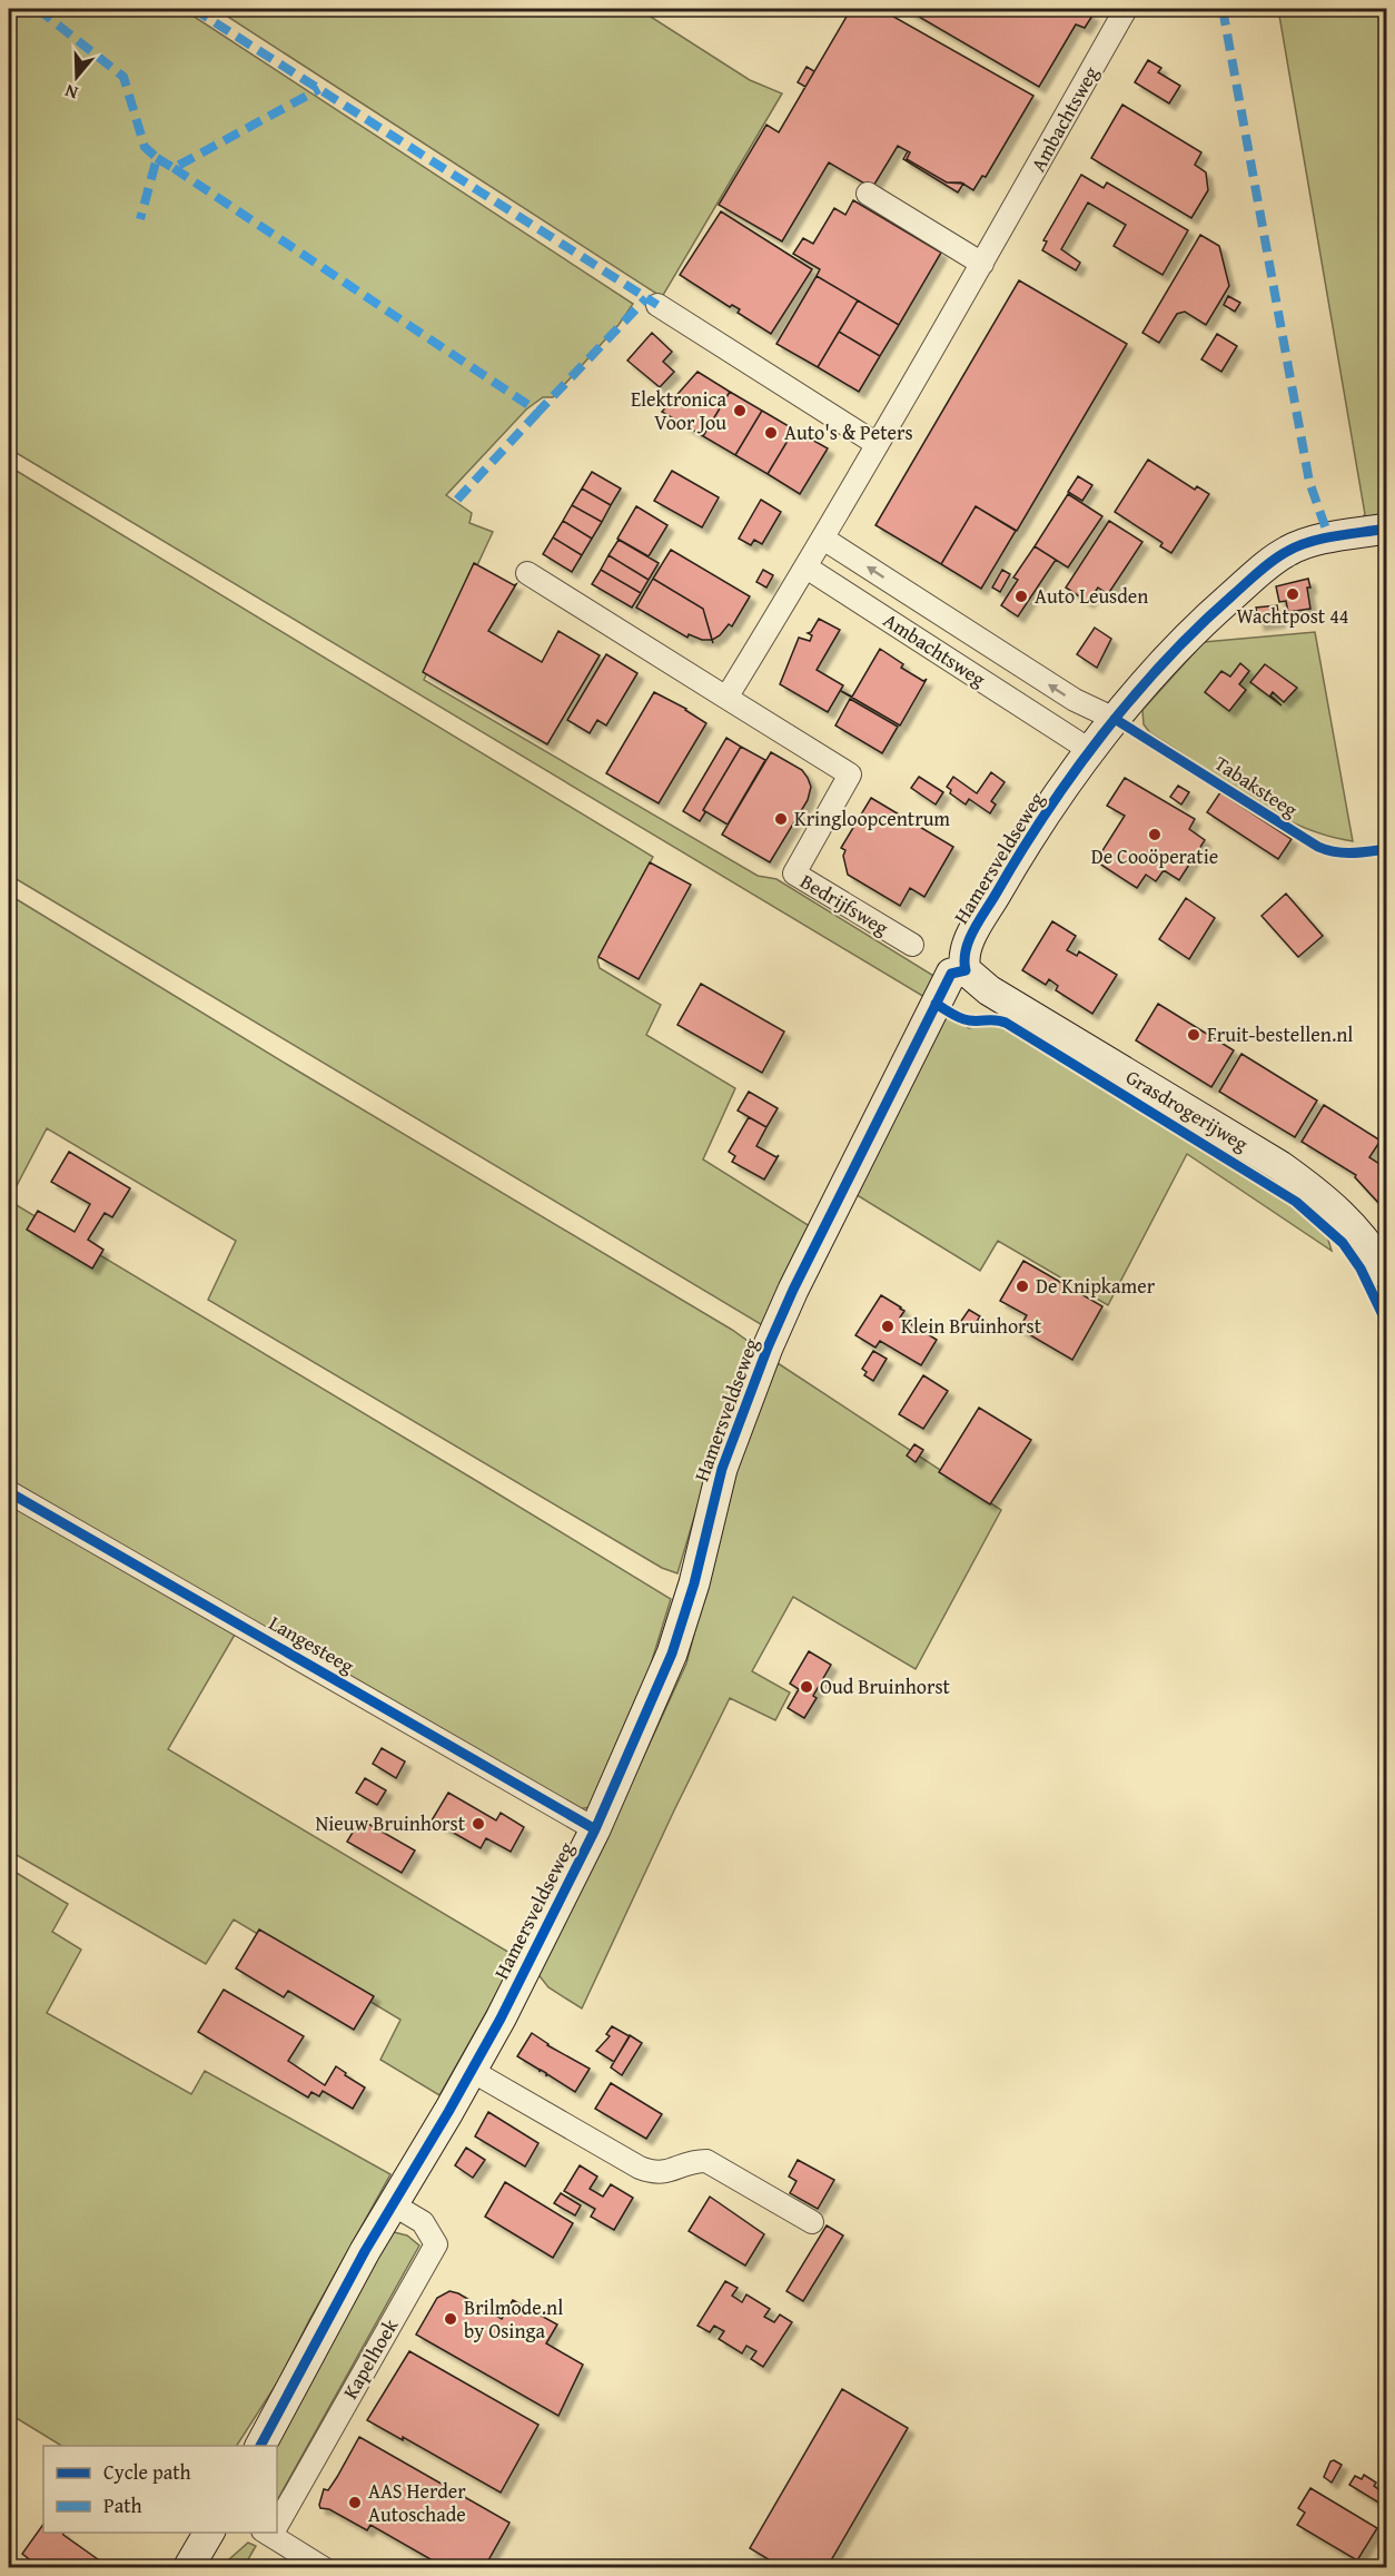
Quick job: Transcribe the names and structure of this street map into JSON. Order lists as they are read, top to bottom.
{
  "streets": {
    "street": [
      "Ambachtsweg",
      "Hamersveldseweg",
      "Bedrijfsweg",
      "Grasdrogerijweg",
      "Langesteeg",
      "Kapelhoek"
    ],
    "cycle path": ["Tabaksteeg"]
  },
  "crossings": [
    ["Ambachtsweg", "Hamersveldseweg"],
    ["Hamersveldseweg", "Grasdrogerijweg"],
    ["Hamersveldseweg", "Langesteeg"],
    ["Hamersveldseweg", "Kapelhoek"]
  ],
  "places": [
    "Elektronica Voor Jou",
    "Auto's & Peters",
    "Wachtpost 44",
    "Auto Leusden",
    "Kringloopcentrum",
    "De Cooöperatie",
    "Fruit-bestellen.nl",
    "De Knipkamer",
    "Klein Bruinhorst",
    "Oud Bruinhorst",
    "Nieuw Bruinhorst",
    "Brilmode.nl by Osinga",
    "AAS Herder Autoschade"
  ],
  "legend": ["Cycle path", "Path"],
  "north": "bottom"
}
